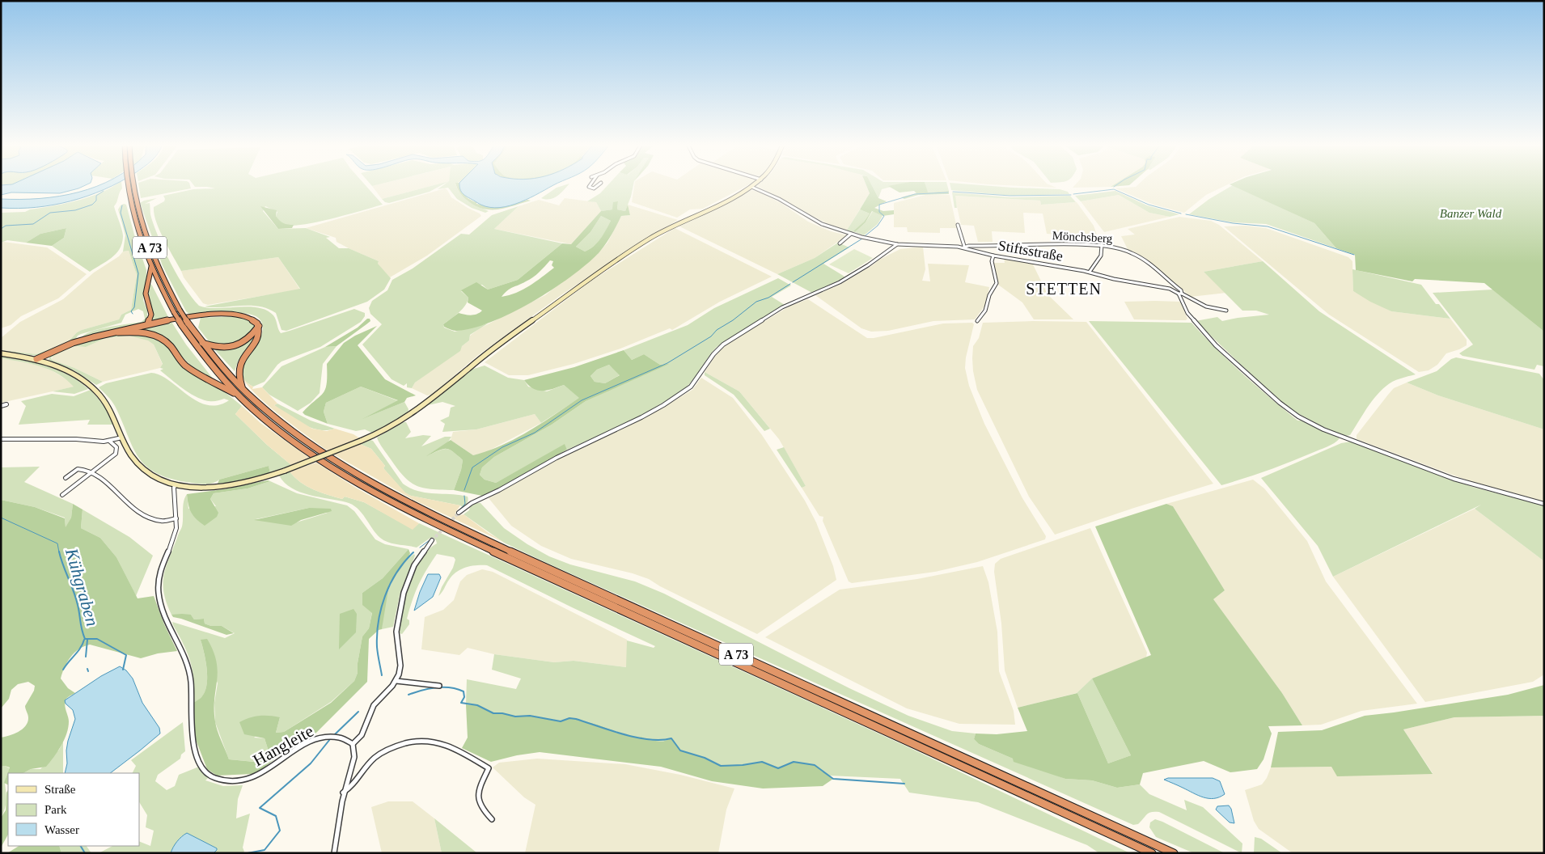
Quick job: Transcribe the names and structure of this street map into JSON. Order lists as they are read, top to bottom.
{
  "streets": {
    "highway": ["A 73"],
    "street": ["Mönchsberg", "Stiftsstraße", "Hangleite"]
  },
  "crossings": [
    ["Mönchsberg", "Stiftsstraße"]
  ],
  "districts": ["STETTEN"],
  "water": ["Kühgraben"],
  "parks": ["Banzer Wald"],
  "legend": ["Straße", "Park", "Wasser"]
}
